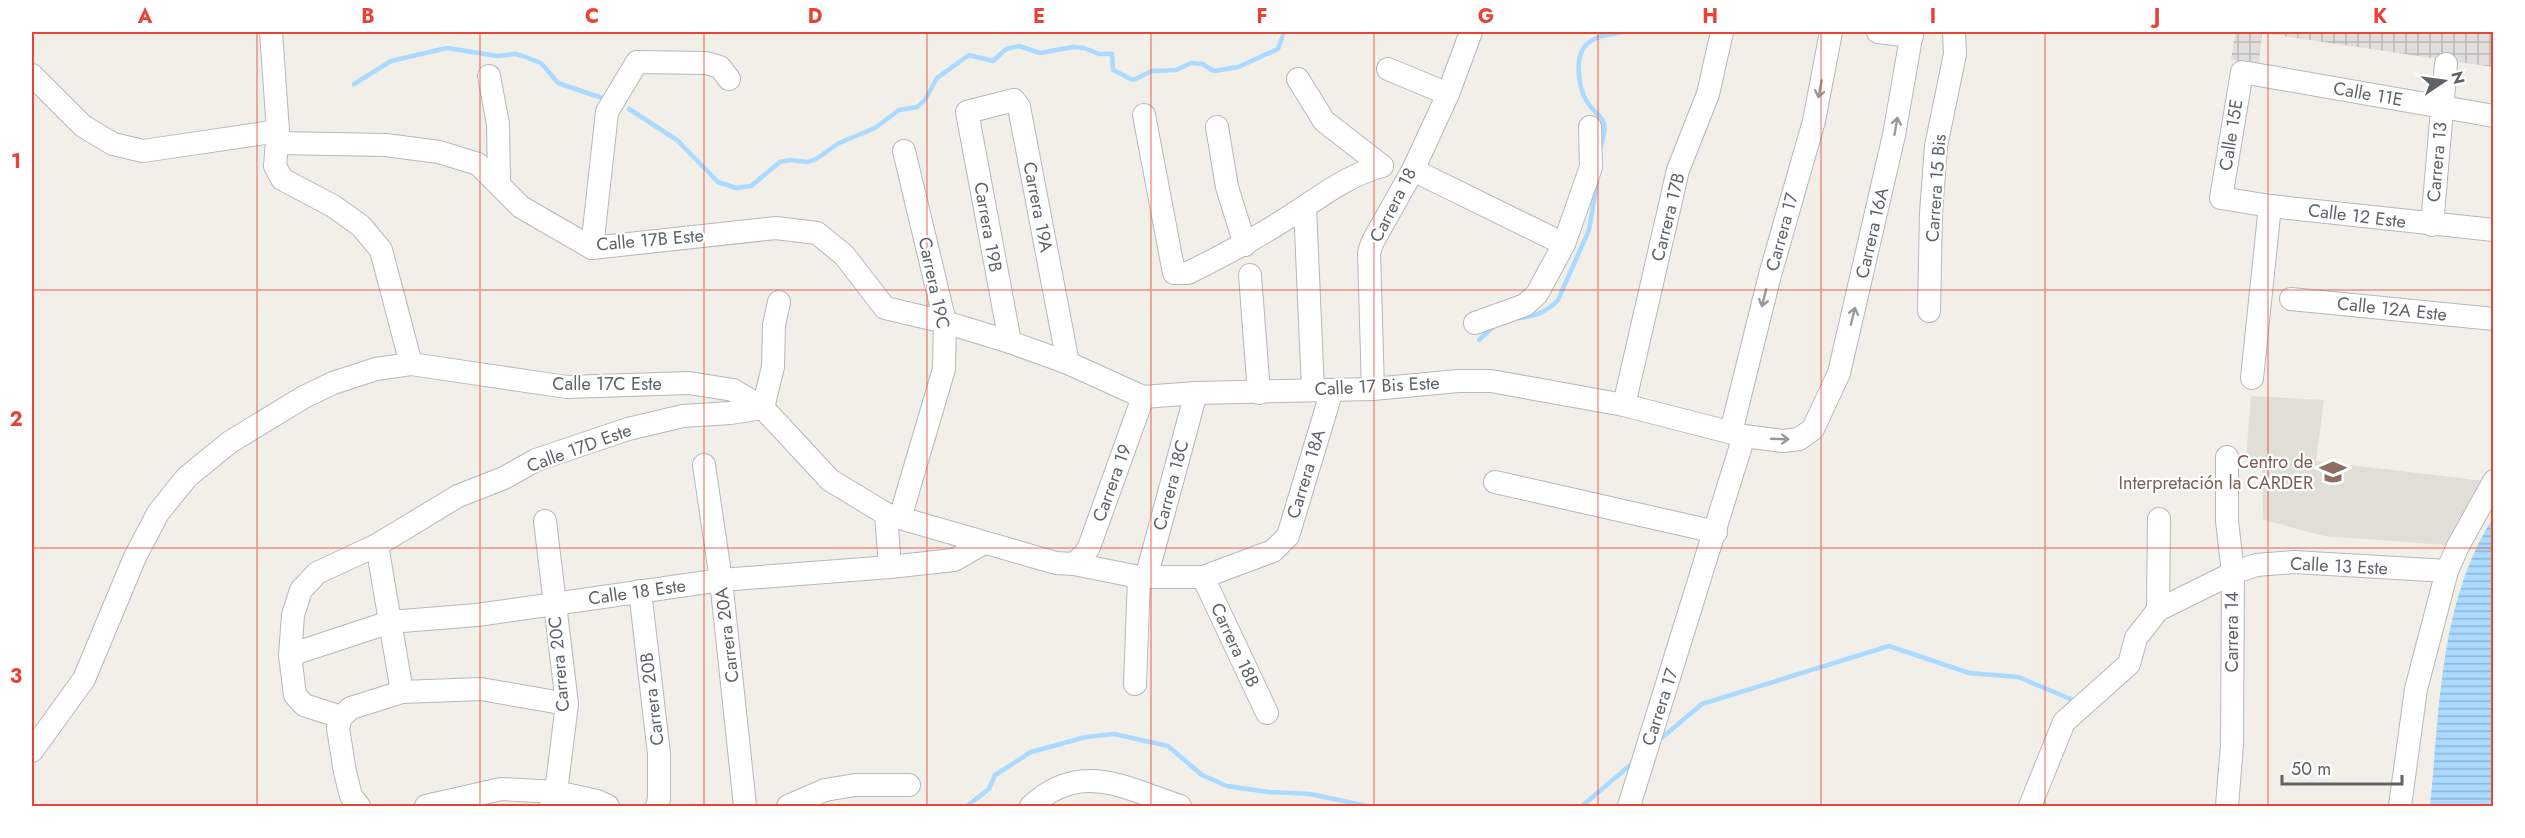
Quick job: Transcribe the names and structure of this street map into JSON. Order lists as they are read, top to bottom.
{
  "streets": {
    "street": [
      "Calle 11E",
      "Calle 15E",
      "Carrera 13",
      "Carrera 15 Bis",
      "Carrera 18",
      "Carrera 19A",
      "Calle 12 Este",
      "Carrera 17B",
      "Carrera 19B",
      "Carrera 17",
      "Carrera 16A",
      "Calle 17B Este",
      "Carrera 19C",
      "Calle 12A Este",
      "Calle 17C Este",
      "Calle 17 Bis Este",
      "Calle 17D Este",
      "Carrera 18A",
      "Carrera 19",
      "Carrera 18C",
      "Calle 13 Este",
      "Calle 18 Este",
      "Carrera 14",
      "Carrera 20A",
      "Carrera 18B",
      "Carrera 20C",
      "Carrera 20B"
    ]
  },
  "crossings": [
    ["Calle 11E", "Calle 15E"],
    ["Calle 11E", "Carrera 13"],
    ["Calle 15E", "Calle 12 Este"],
    ["Carrera 13", "Calle 12 Este"],
    ["Carrera 18", "Calle 17 Bis Este"],
    ["Carrera 19A", "Carrera 19B"],
    ["Carrera 19A", "Calle 17 Bis Este"],
    ["Carrera 17B", "Calle 17 Bis Este"],
    ["Carrera 19B", "Calle 17 Bis Este"],
    ["Carrera 17", "Calle 17 Bis Este"],
    ["Carrera 16A", "Calle 17 Bis Este"],
    ["Calle 17B Este", "Carrera 19C"],
    ["Calle 17B Este", "Calle 17 Bis Este"],
    ["Carrera 19C", "Calle 17 Bis Este"],
    ["Carrera 19C", "Calle 18 Este"],
    ["Calle 17C Este", "Calle 17D Este"],
    ["Calle 17 Bis Este", "Carrera 18A"],
    ["Calle 17 Bis Este", "Carrera 19"],
    ["Calle 17 Bis Este", "Carrera 18C"],
    ["Calle 17D Este", "Calle 18 Este"],
    ["Carrera 18A", "Carrera 18B"],
    ["Calle 13 Este", "Carrera 14"],
    ["Calle 18 Este", "Carrera 20A"],
    ["Calle 18 Este", "Carrera 20C"],
    ["Calle 18 Este", "Carrera 20B"]
  ],
  "one_way": ["Carrera 17", "Carrera 16A"],
  "places": {
    "school or university": ["Centro de Interpretación la CARDER"]
  },
  "scale_bar": "50 m",
  "north": "right",
  "grid": {
    "columns": [
      "A",
      "B",
      "C",
      "D",
      "E",
      "F",
      "G",
      "H",
      "I",
      "J",
      "K"
    ],
    "rows": ["1", "2", "3"]
  }
}
